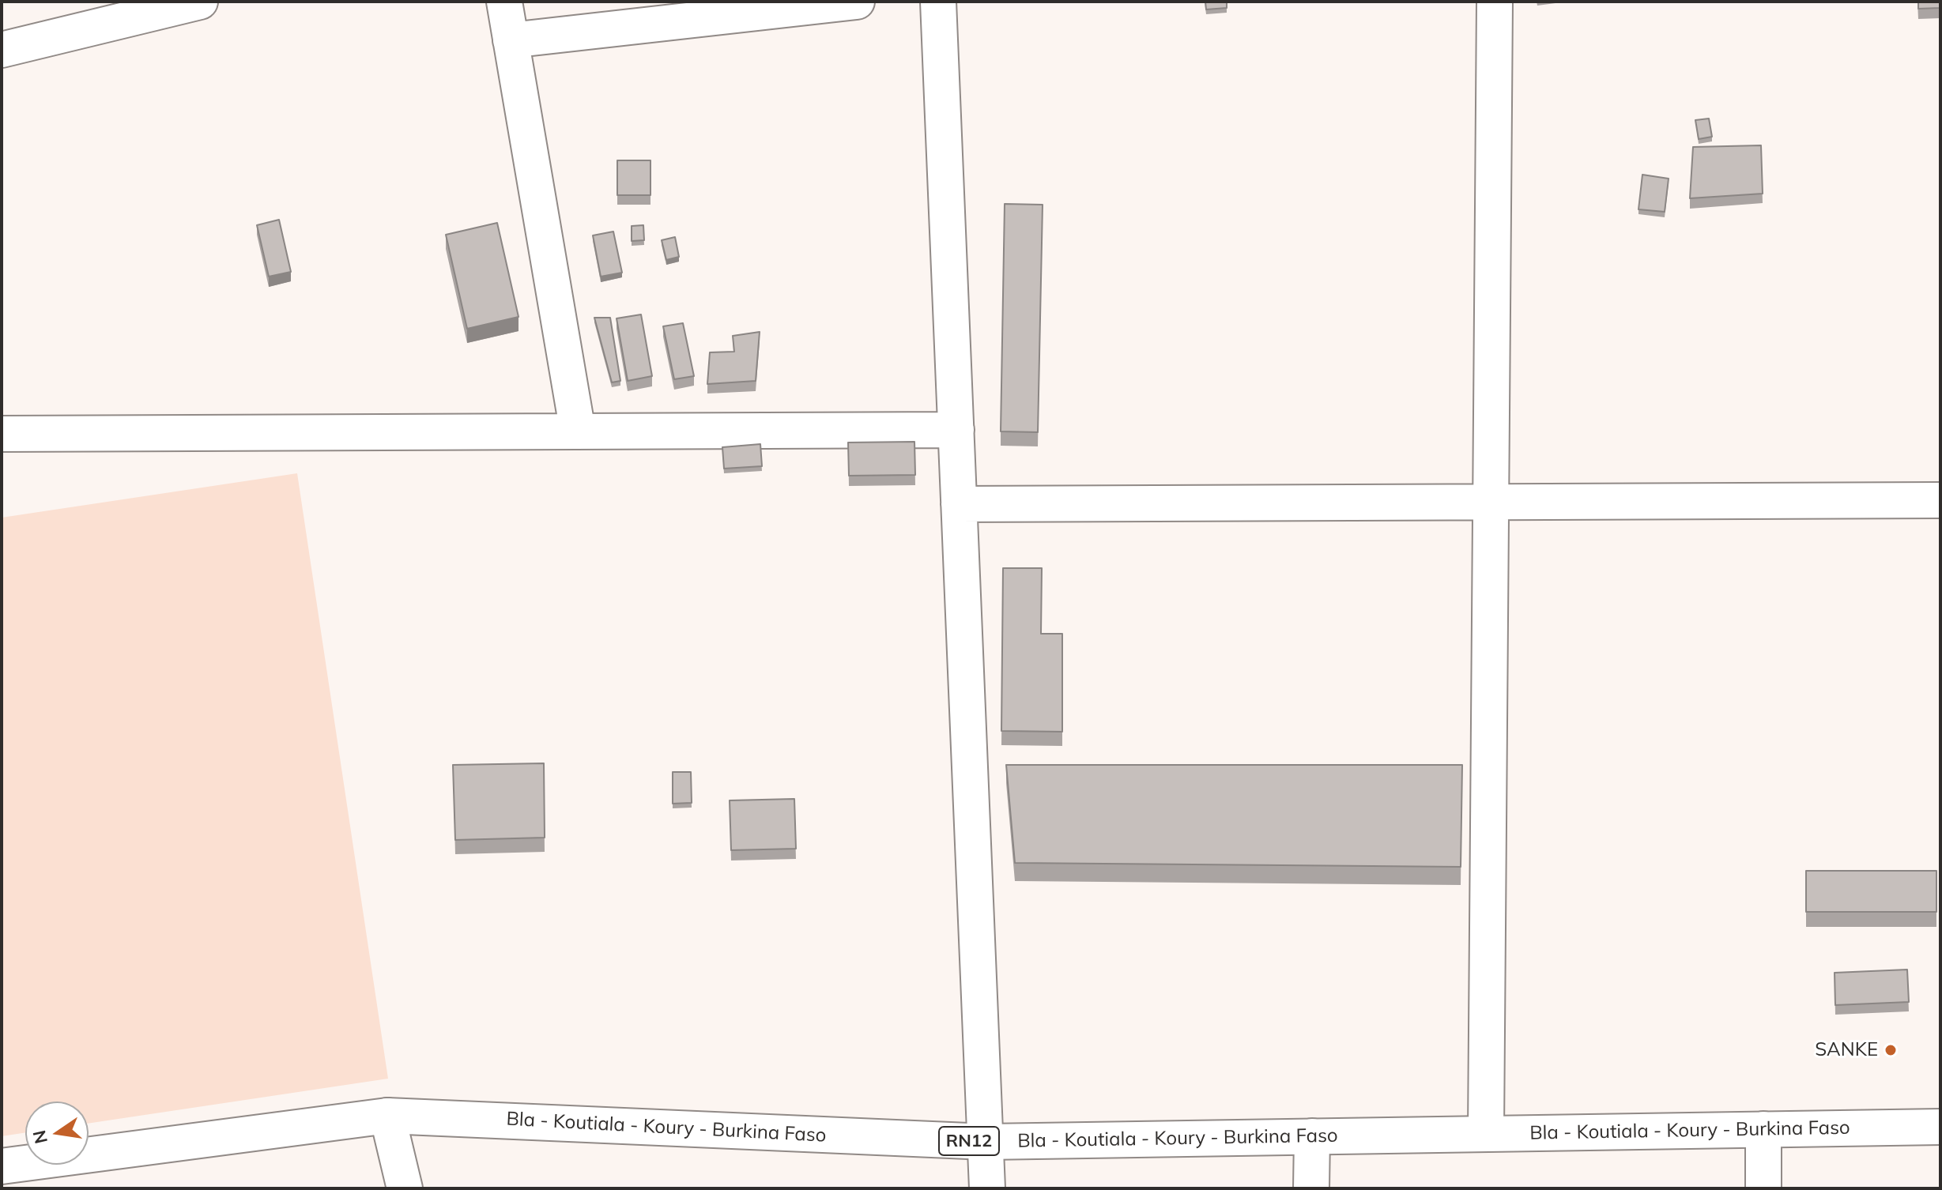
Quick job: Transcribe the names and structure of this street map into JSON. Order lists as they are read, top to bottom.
{
  "streets": {
    "street": ["Bla - Koutiala - Koury - Burkina Faso", "RN12"]
  },
  "places": ["SANKE"],
  "north": "left"
}
